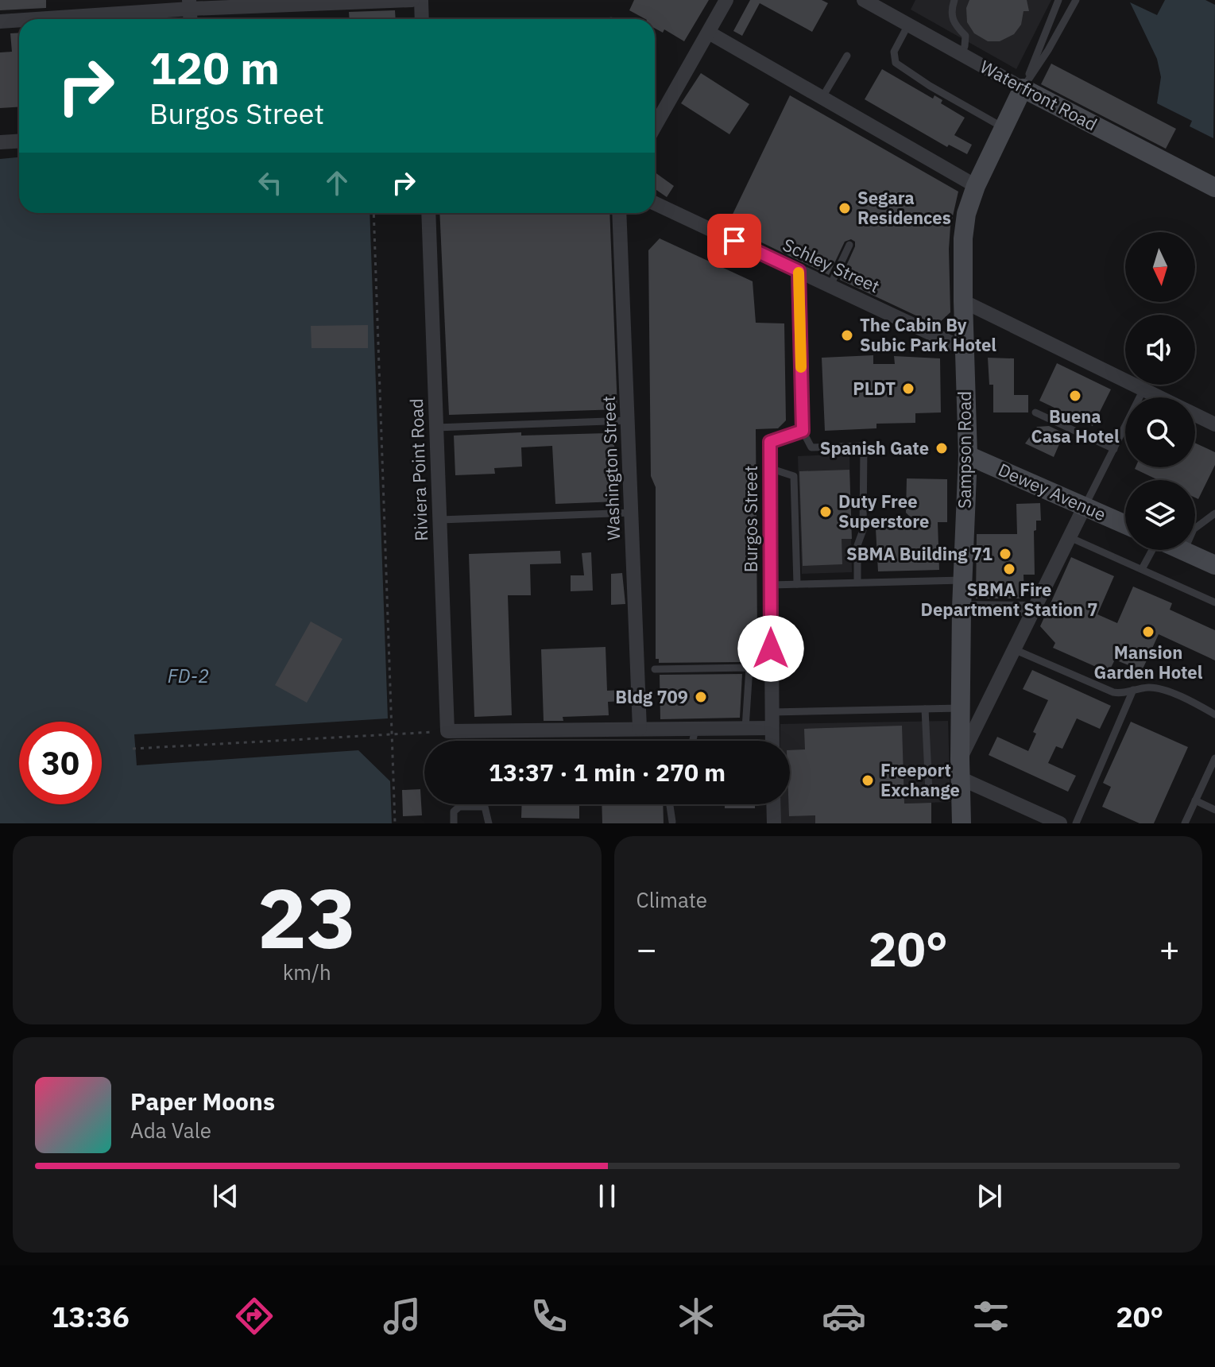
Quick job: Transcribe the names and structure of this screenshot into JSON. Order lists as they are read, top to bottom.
{
  "streets": {
    "main road": ["Waterfront Road", "Sampson Road", "Dewey Avenue"],
    "street": [
      "Schley Street",
      "Washington Street",
      "Riviera Point Road",
      "Burgos Street"
    ]
  },
  "crossings": [
    ["Waterfront Road", "Sampson Road"],
    ["Schley Street", "Sampson Road"],
    ["Sampson Road", "Dewey Avenue"]
  ],
  "water": ["FD-2"],
  "places": [
    "Segara Residences",
    "The Cabin By Subic Park Hotel",
    "PLDT",
    "Buena Casa Hotel",
    "Spanish Gate",
    "Duty Free Superstore",
    "SBMA Building 71",
    "SBMA Fire Department Station 7",
    "Mansion Garden Hotel",
    "Bldg 709",
    "Freeport Exchange"
  ],
  "north": "bottom",
  "page": {
    "turn": ["120 m", "Burgos Street"],
    "limit": "30",
    "trip": "13:37 · 1 min · 270 m",
    "tile": [
      ["23", "km/h"],
      "Climate"
    ],
    "heat": ["−", "20°", "+"],
    "song": ["Paper Moons", "Ada Vale"],
    "tabs": ["13:36", "20°"]
  }
}
